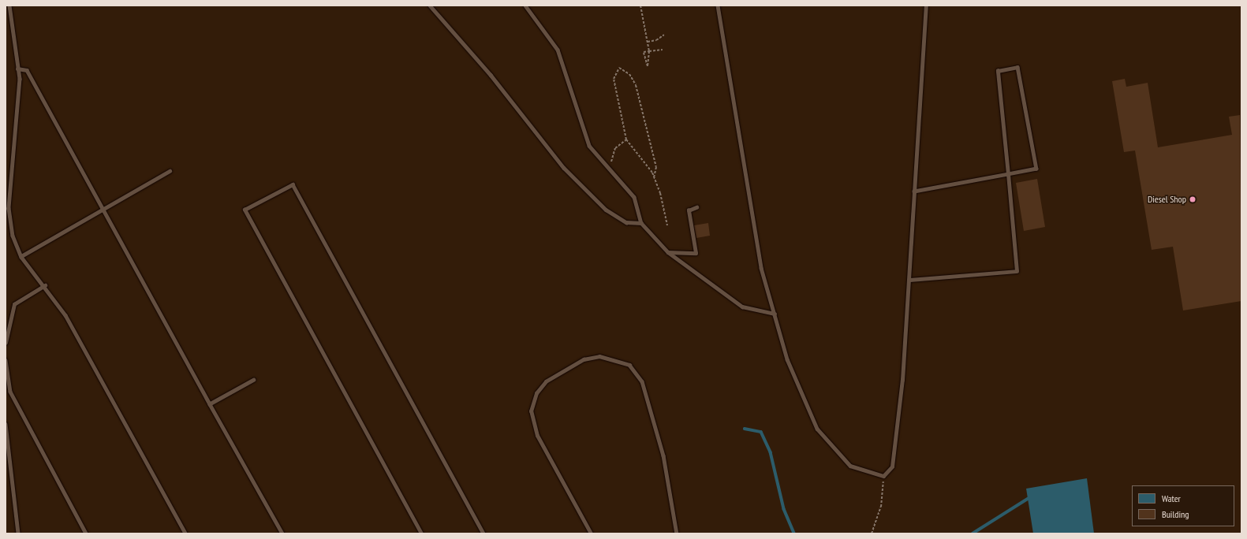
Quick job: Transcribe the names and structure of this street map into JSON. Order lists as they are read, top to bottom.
{
  "places": ["Diesel Shop"],
  "legend": ["Water", "Building"]
}
